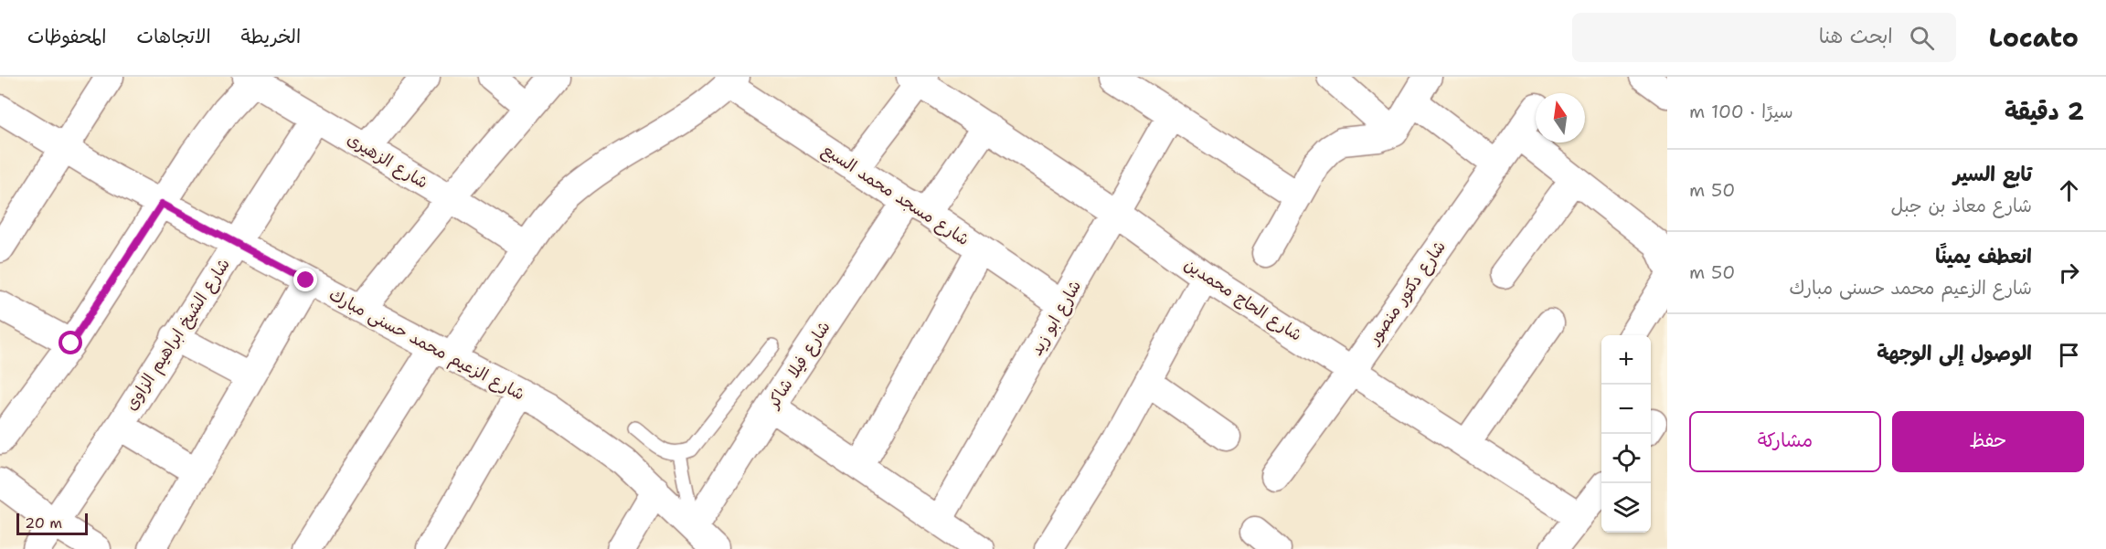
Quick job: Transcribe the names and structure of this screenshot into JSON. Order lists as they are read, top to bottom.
{
  "streets": {
    "street": [
      "شارع الزهيرى",
      "شارع مسجد محمد السبع",
      "شارع دكتور منصور",
      "شارع الحاج محمدين",
      "شارع ابو زيد",
      "شارع الشيخ ابراهيم الزاوى",
      "شارع الزعيم محمد حسنى مبارك",
      "شارع فيلا شاكر"
    ]
  },
  "crossings": [
    ["شارع الزهيرى", "شارع الشيخ ابراهيم الزاوى"],
    ["شارع مسجد محمد السبع", "شارع ابو زيد"],
    ["شارع مسجد محمد السبع", "شارع فيلا شاكر"],
    ["شارع دكتور منصور", "شارع الحاج محمدين"],
    ["شارع الحاج محمدين", "شارع ابو زيد"],
    ["شارع الحاج محمدين", "شارع فيلا شاكر"],
    ["شارع الشيخ ابراهيم الزاوى", "شارع الزعيم محمد حسنى مبارك"],
    ["شارع الزعيم محمد حسنى مبارك", "شارع فيلا شاكر"]
  ],
  "scale_bar": "20 m",
  "north": "top",
  "page": {
    "header": "Locato",
    "search": "ابحث هنا",
    "nav": ["الخريطة", "الاتجاهات", "المحفوظات"],
    "heading": ["2 دقيقة", "سيرًا · 100 m"],
    "list": [
      ["تابع السير", "شارع معاذ بن جبل", "50 m"],
      ["انعطف يمينًا", "شارع الزعيم محمد حسنى مبارك", "50 m"],
      "الوصول إلى الوجهة"
    ],
    "map_buttons": ["+", "−"],
    "buttons": ["حفظ", "مشاركة"],
    "scale": "20 m"
  }
}
